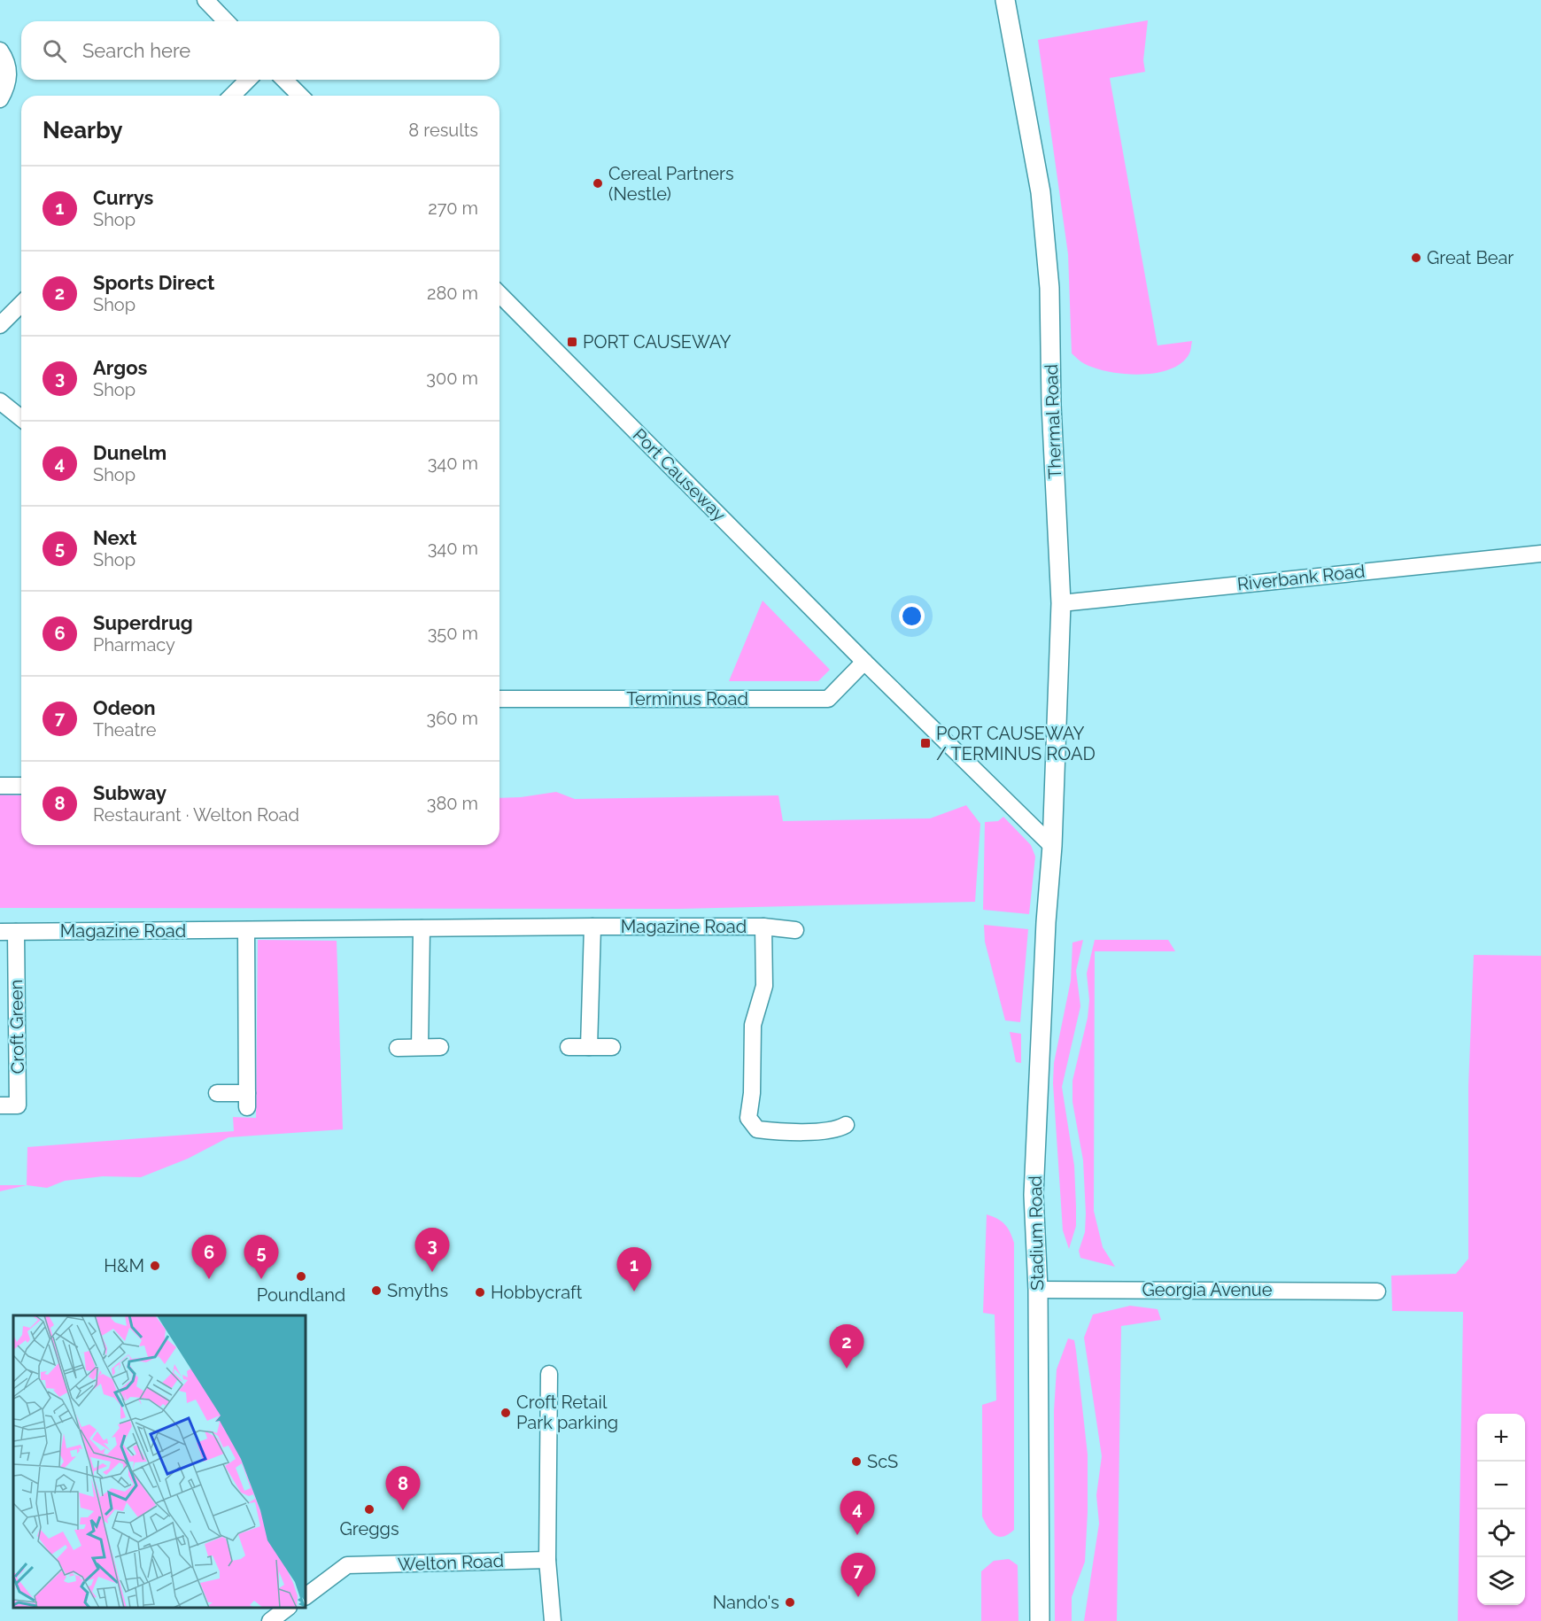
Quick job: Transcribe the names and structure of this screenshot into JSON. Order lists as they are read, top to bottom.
{
  "streets": {
    "street": [
      "Thermal Road",
      "Port Causeway",
      "Riverbank Road",
      "Terminus Road",
      "Magazine Road",
      "Croft Green",
      "Stadium Road",
      "Georgia Avenue",
      "Welton Road"
    ]
  },
  "crossings": [
    ["Thermal Road", "Port Causeway"],
    ["Thermal Road", "Riverbank Road"],
    ["Thermal Road", "Stadium Road"],
    ["Port Causeway", "Terminus Road"],
    ["Port Causeway", "Stadium Road"],
    ["Magazine Road", "Croft Green"],
    ["Stadium Road", "Georgia Avenue"]
  ],
  "places": {
    "other": [
      "Cereal Partners (Nestle)",
      "Great Bear",
      "H&M",
      "Poundland",
      "Smyths",
      "Hobbycraft",
      "Croft Retail Park parking",
      "ScS",
      "Greggs",
      "Nando's"
    ],
    "transit": ["PORT CAUSEWAY", "PORT CAUSEWAY / TERMINUS ROAD"]
  },
  "page": {
    "search": "Search here",
    "heading": ["Nearby", "8 results"],
    "list": [
      {
        "mark": "1",
        "name": "Currys",
        "note": "Shop",
        "value": "270 m"
      },
      {
        "mark": "2",
        "name": "Sports Direct",
        "note": "Shop",
        "value": "280 m"
      },
      {
        "mark": "3",
        "name": "Argos",
        "note": "Shop",
        "value": "300 m"
      },
      {
        "mark": "4",
        "name": "Dunelm",
        "note": "Shop",
        "value": "340 m"
      },
      {
        "mark": "5",
        "name": "Next",
        "note": "Shop",
        "value": "340 m"
      },
      {
        "mark": "6",
        "name": "Superdrug",
        "note": "Pharmacy",
        "value": "350 m"
      },
      {
        "mark": "7",
        "name": "Odeon",
        "note": "Theatre",
        "value": "360 m"
      },
      {
        "mark": "8",
        "name": "Subway",
        "note": "Restaurant · Welton Road",
        "value": "380 m"
      }
    ],
    "pins": [
      "3",
      "5",
      "6",
      "1",
      "2",
      "8",
      "4",
      "7"
    ],
    "map_buttons": ["+", "−"]
  }
}
